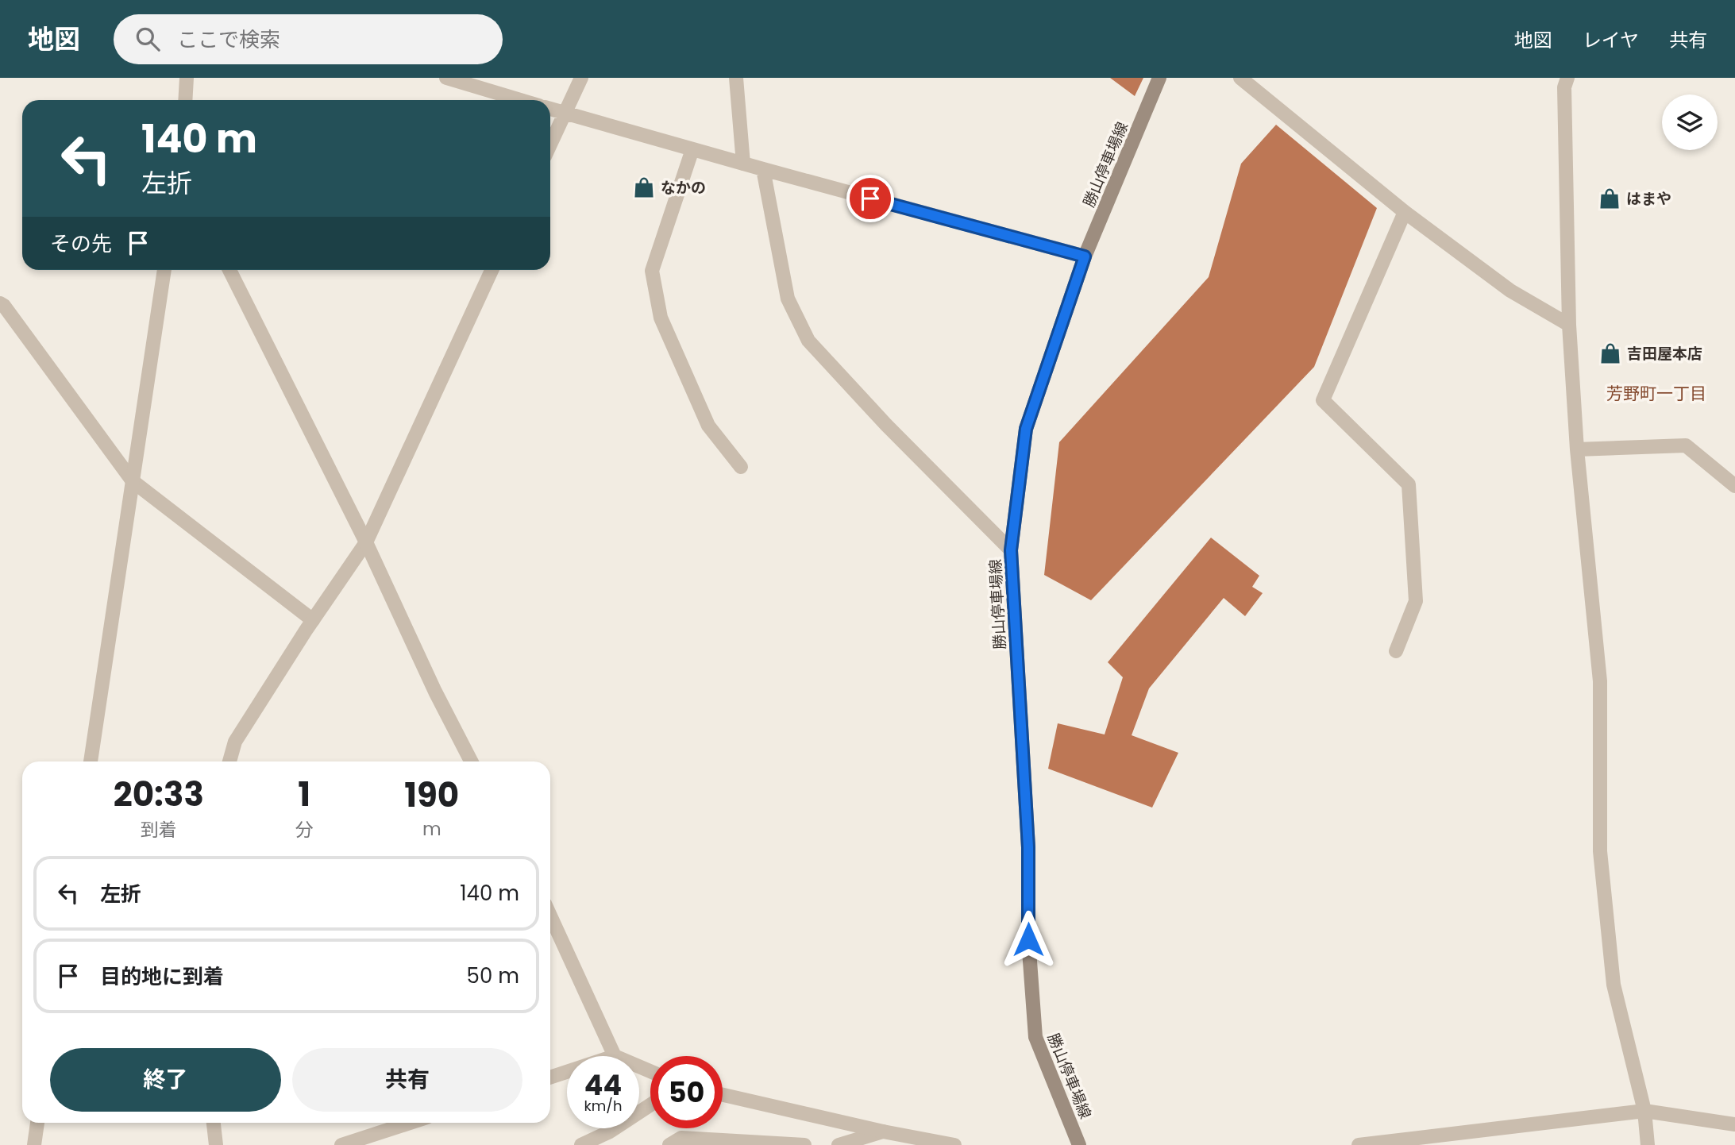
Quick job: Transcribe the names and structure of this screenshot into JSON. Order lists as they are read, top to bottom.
{
  "streets": {
    "main road": ["勝山停車場線"]
  },
  "districts": ["芳野町一丁目"],
  "places": {
    "shop": ["なかの", "はまや", "吉田屋本店"]
  },
  "page": {
    "header": "地図",
    "search": "ここで検索",
    "nav": ["地図", "レイヤ", "共有"],
    "turn": ["140 m", "左折"],
    "then": "その先",
    "eta": [
      "20:33",
      "到着",
      "1",
      "分",
      "190",
      "m"
    ],
    "list": [
      {
        "name": "左折",
        "value": "140 m"
      },
      {
        "name": "目的地に到着",
        "value": "50 m"
      }
    ],
    "buttons": ["終了", "共有"],
    "speed": "44 km/h",
    "limit": "50"
  }
}
